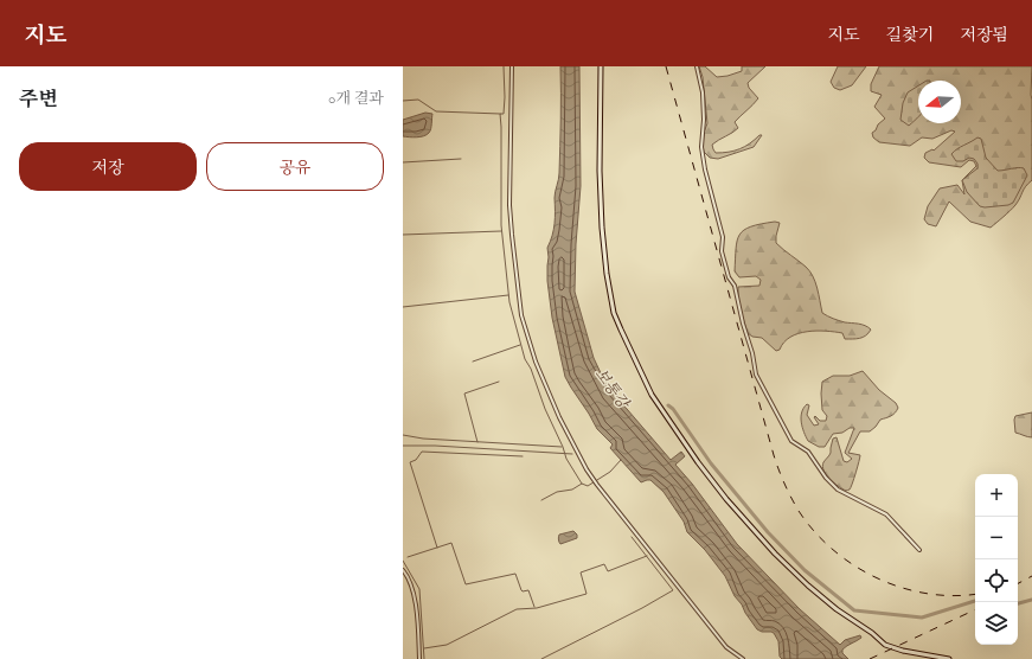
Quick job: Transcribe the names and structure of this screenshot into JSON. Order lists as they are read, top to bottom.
{
  "water": ["보통강"],
  "north": "left",
  "page": {
    "header": "지도",
    "nav": ["지도", "길찾기", "저장됨"],
    "heading": ["주변", "0개 결과"],
    "buttons": ["저장", "공유"],
    "map_buttons": ["+", "−"]
  }
}
